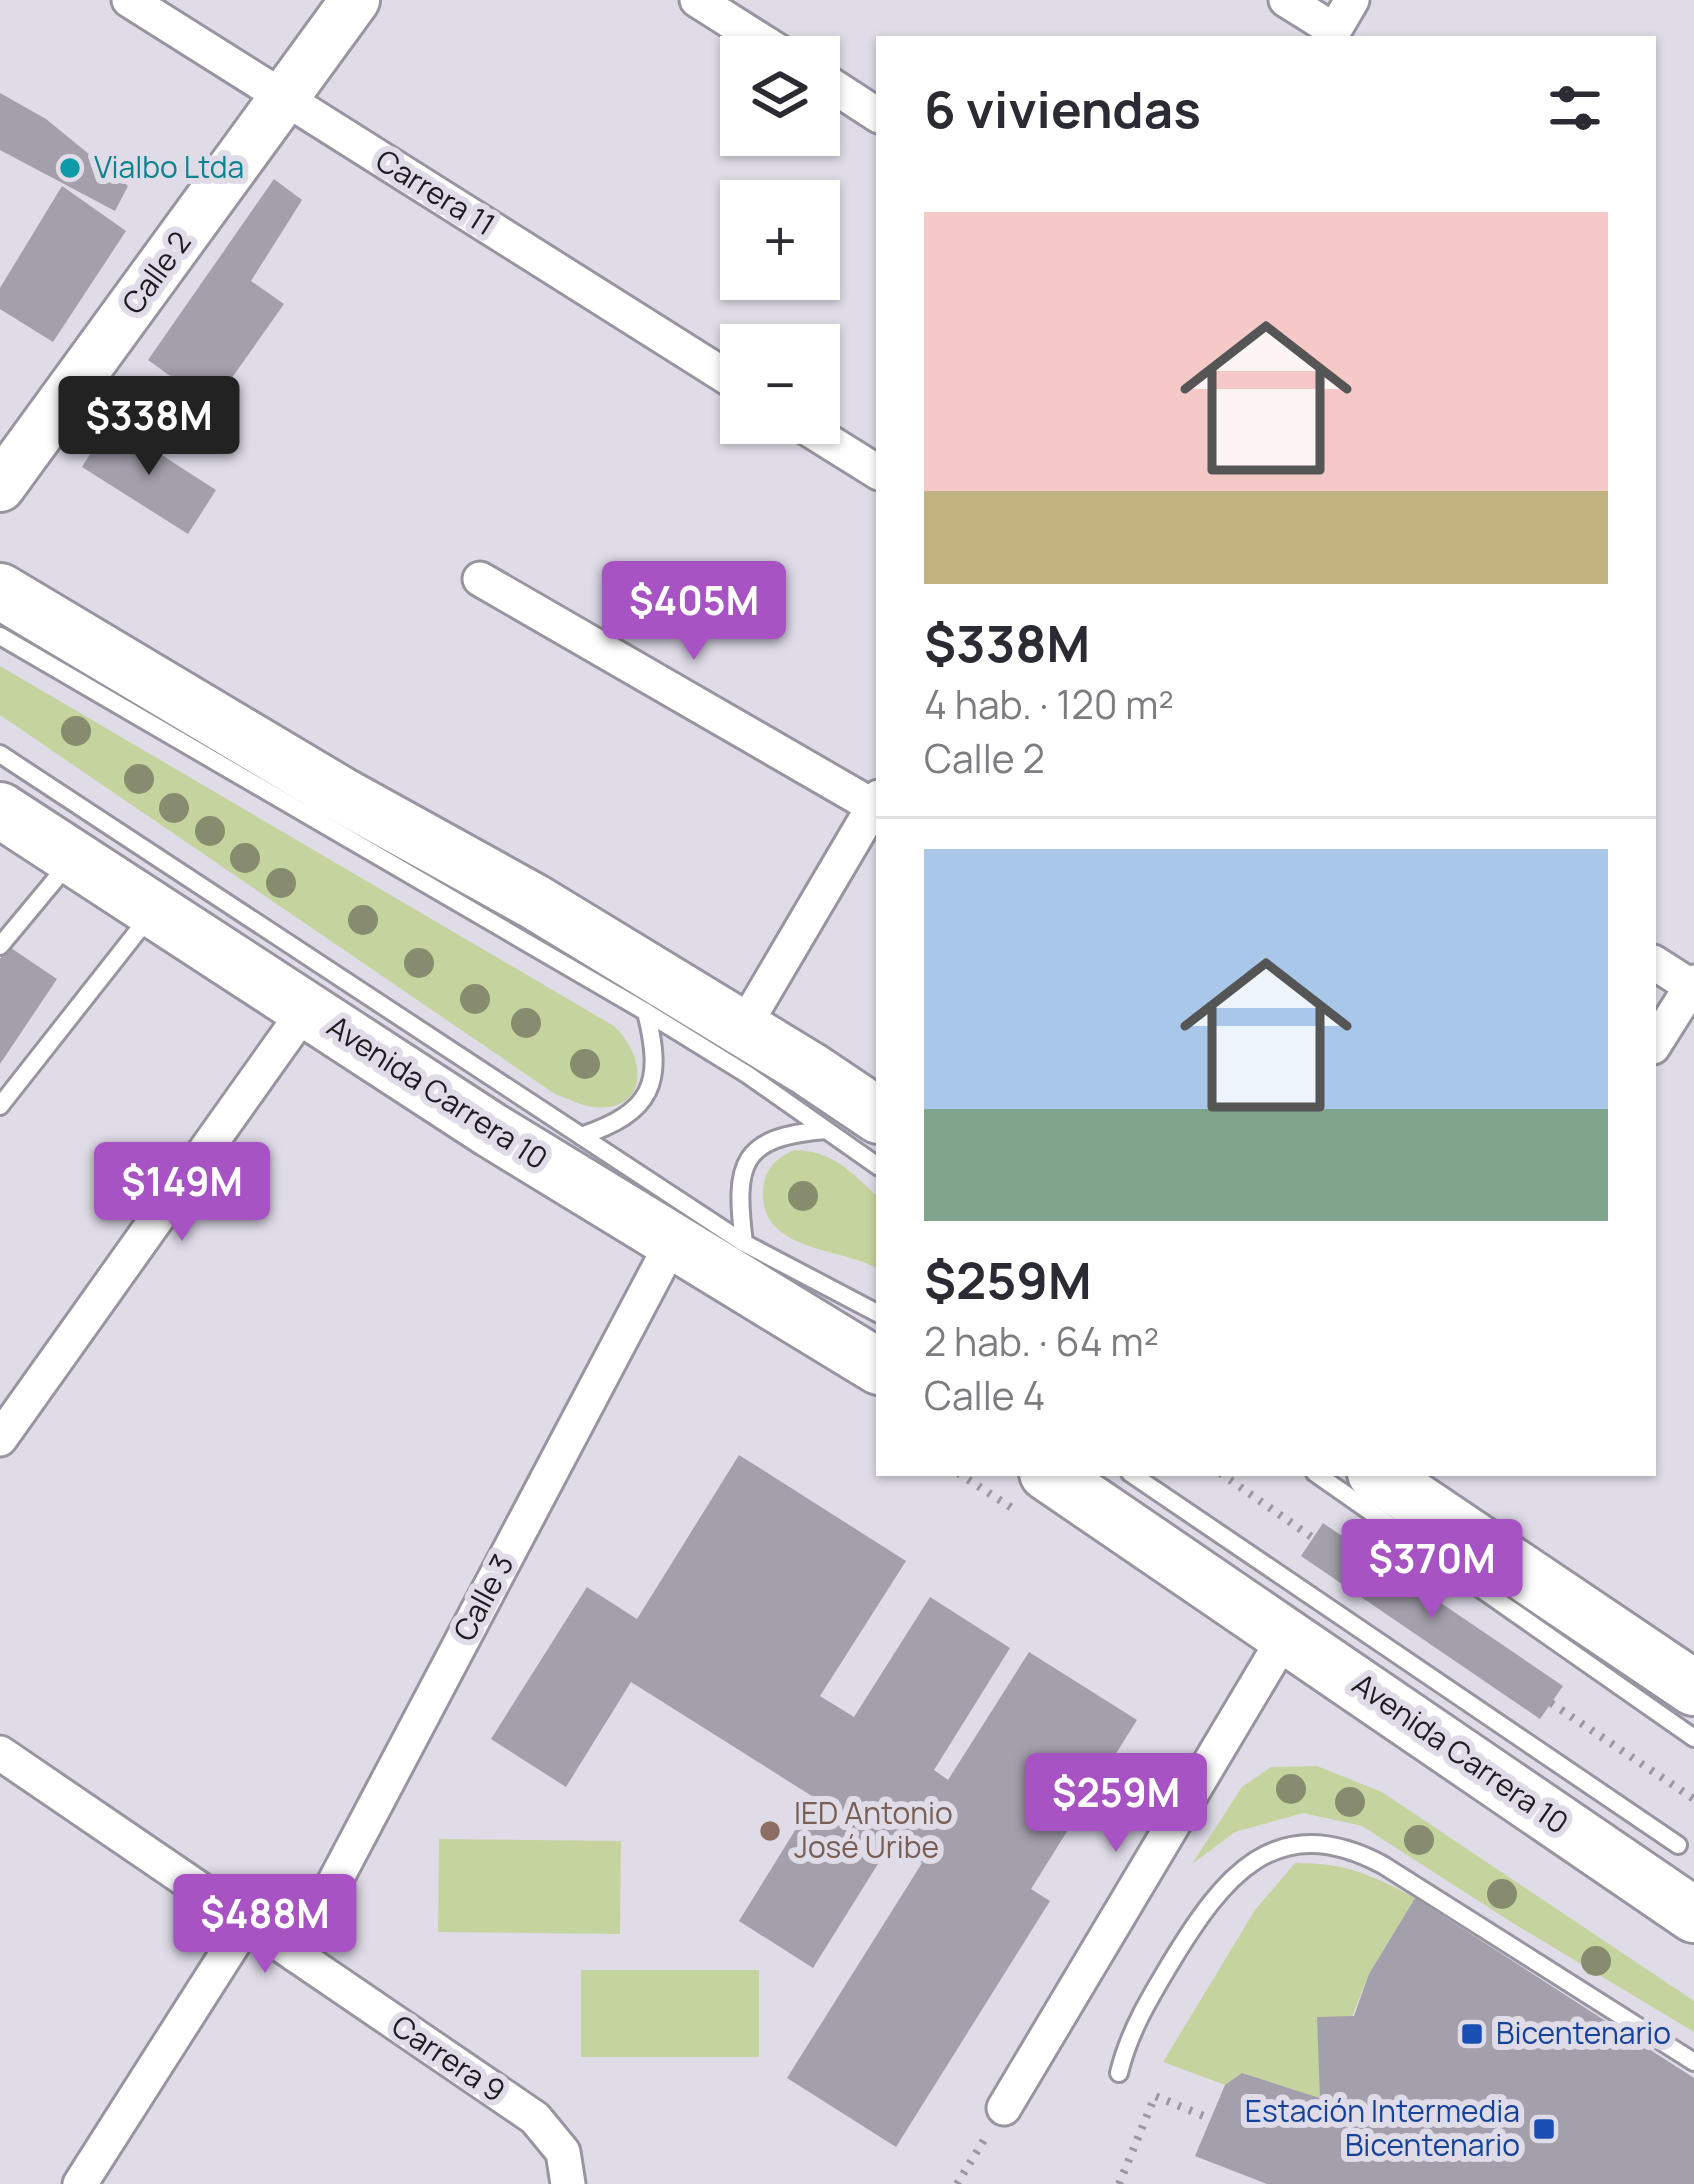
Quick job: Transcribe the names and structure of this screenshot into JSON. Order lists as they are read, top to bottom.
{
  "streets": {
    "main road": ["Avenida Carrera 10"],
    "street": [
      "Carrera 11",
      "Calle 2",
      "Calle 3",
      "Carrera 9"
    ]
  },
  "crossings": [
    ["Carrera 11", "Calle 2"],
    ["Avenida Carrera 10", "Calle 3"],
    ["Calle 3", "Carrera 9"]
  ],
  "places": {
    "other": ["Vialbo Ltda", "IED Antonio José Uribe"],
    "transit": ["Bicentenario", "Estación Intermedia Bicentenario"]
  },
  "page": {
    "map_buttons": ["+", "−"],
    "heading": "6 viviendas",
    "list": [
      {
        "name": "$338M",
        "note": "4 hab. · 120 m² · Calle 2"
      },
      {
        "name": "$259M",
        "note": "2 hab. · 64 m² · Calle 4"
      }
    ],
    "price": [
      "$338M",
      "$405M",
      "$149M",
      "$370M",
      "$259M",
      "$488M"
    ]
  }
}
